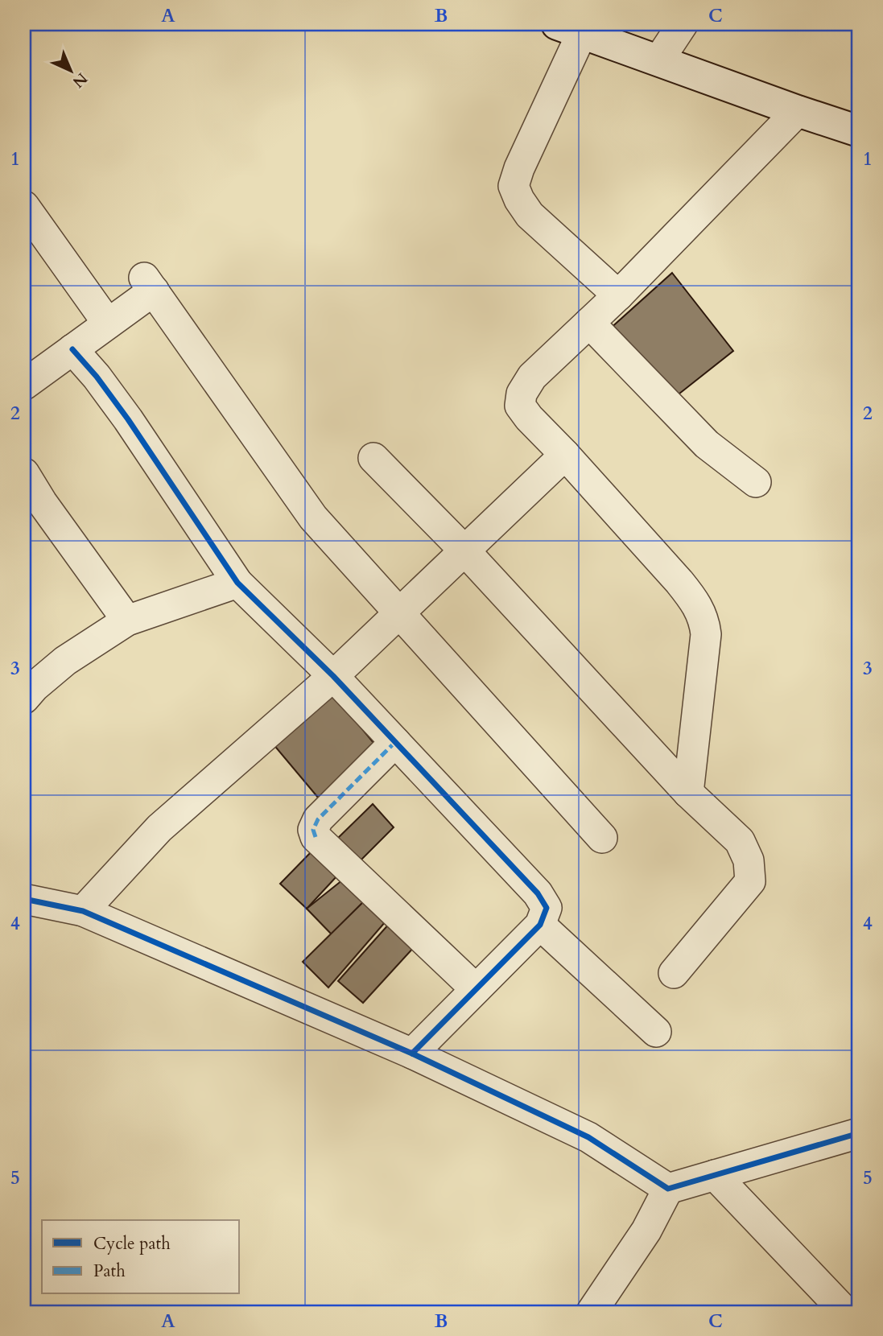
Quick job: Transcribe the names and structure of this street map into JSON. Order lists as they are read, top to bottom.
{
  "legend": ["Cycle path", "Path"],
  "north": "bottom right",
  "grid": {
    "columns": ["A", "B", "C"],
    "rows": [
      "1",
      "2",
      "3",
      "4",
      "5"
    ]
  }
}
